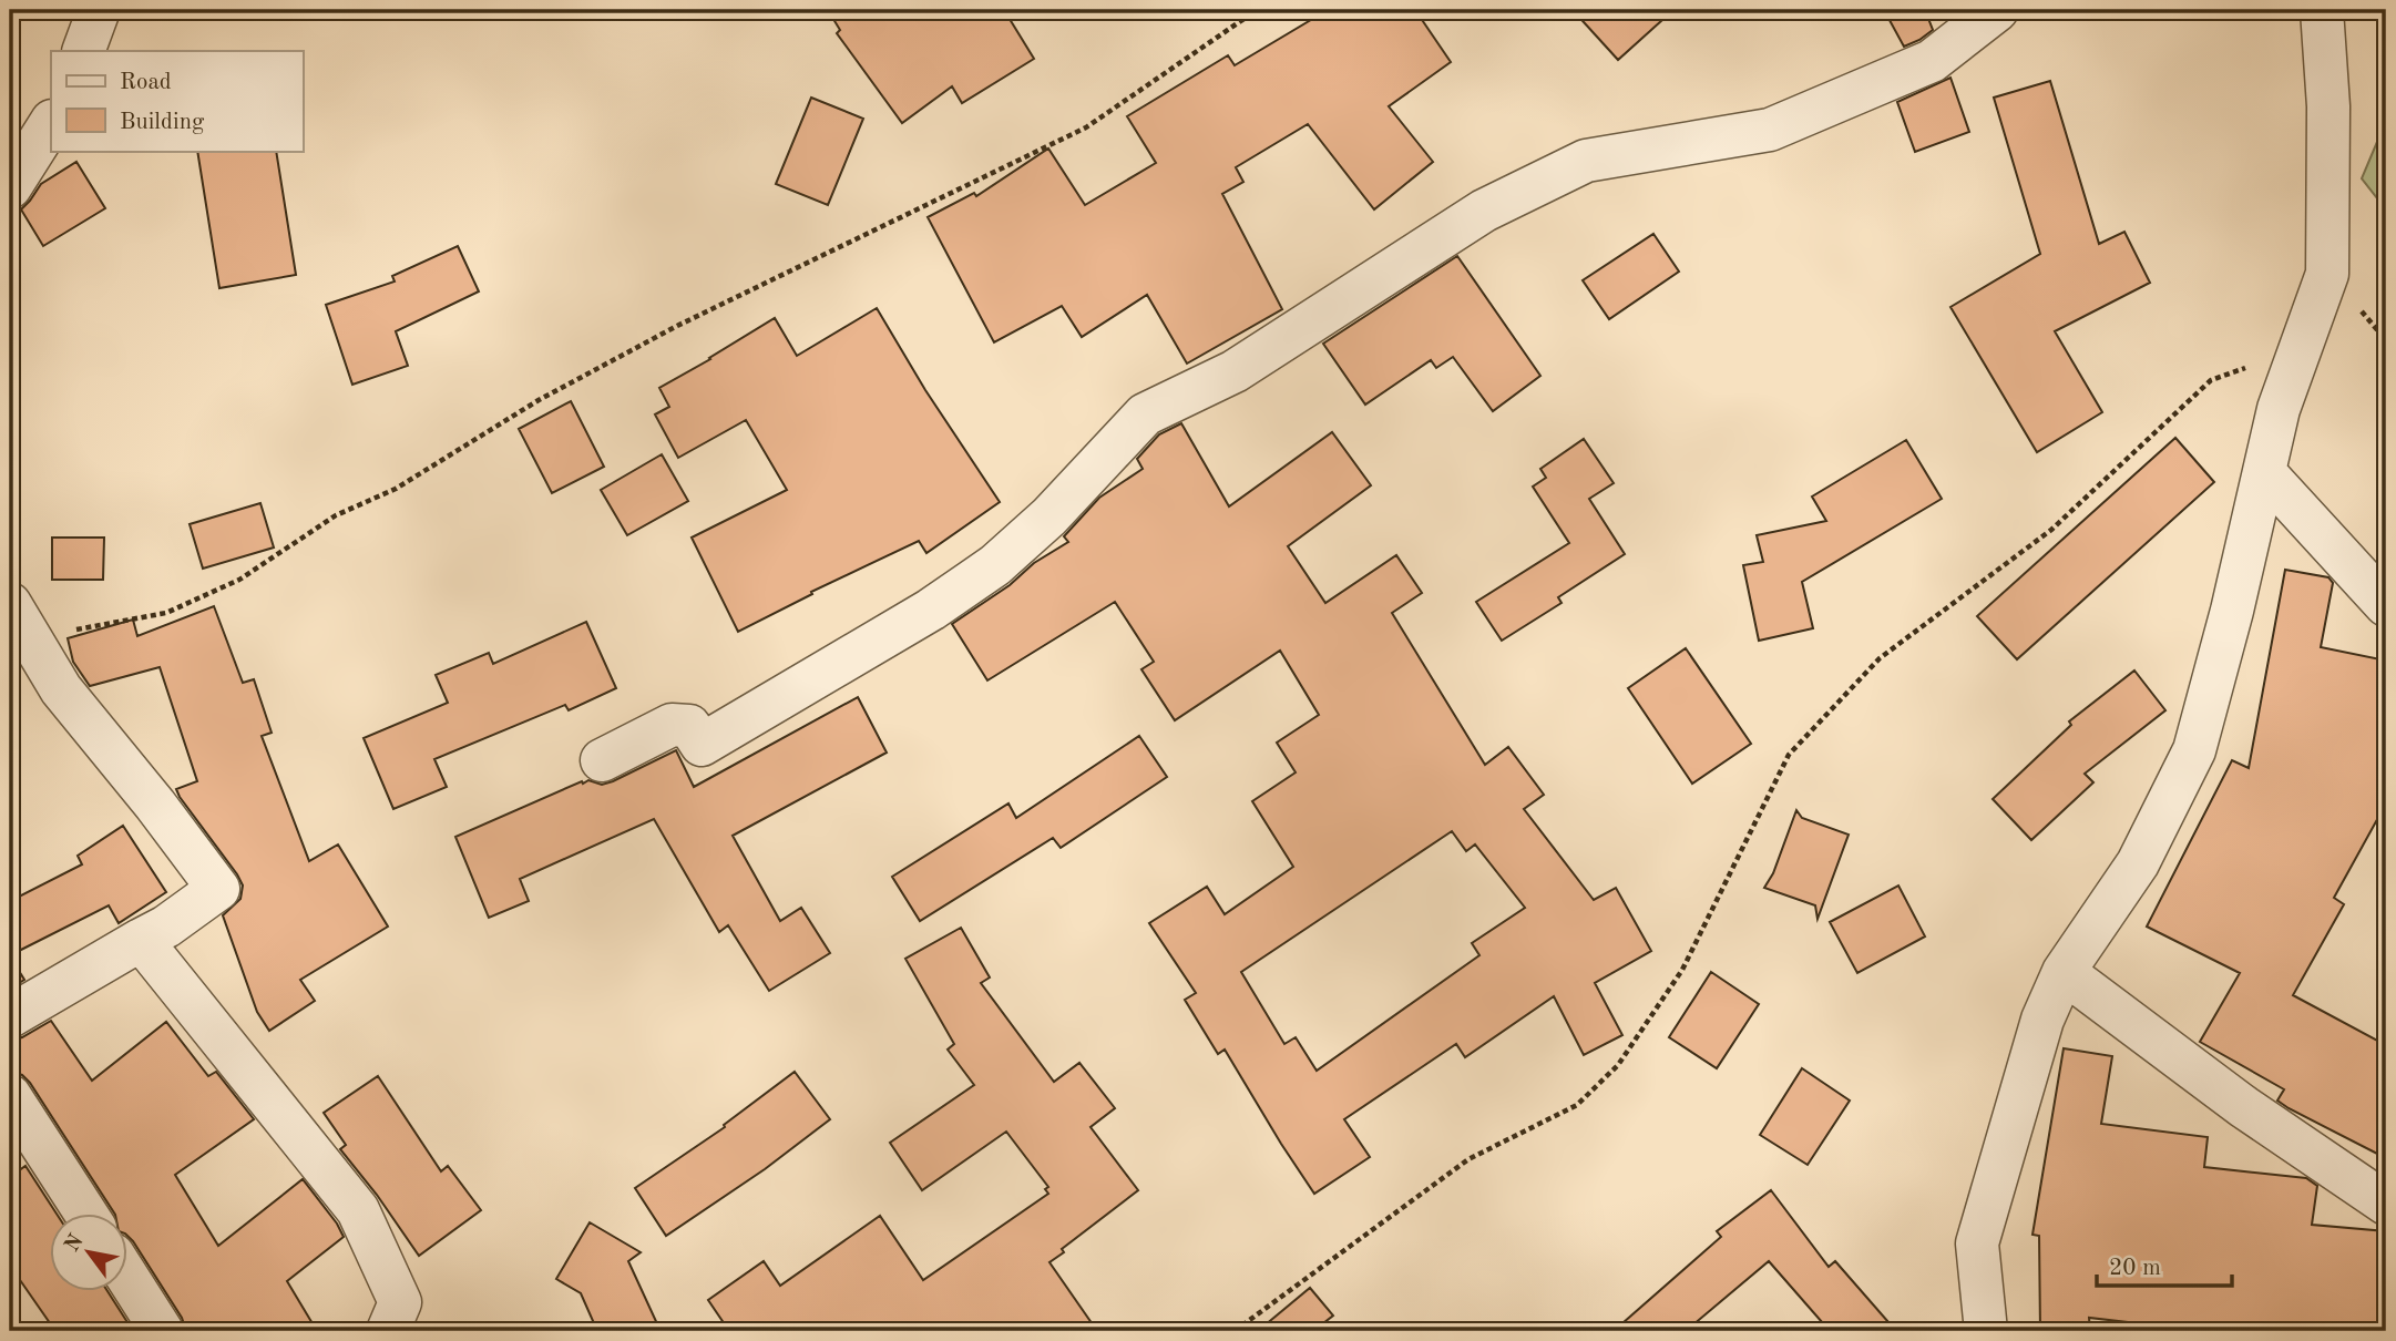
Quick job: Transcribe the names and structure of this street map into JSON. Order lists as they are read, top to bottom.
{
  "legend": ["Road", "Building"],
  "scale_bar": "20 m",
  "north": "top left"
}
